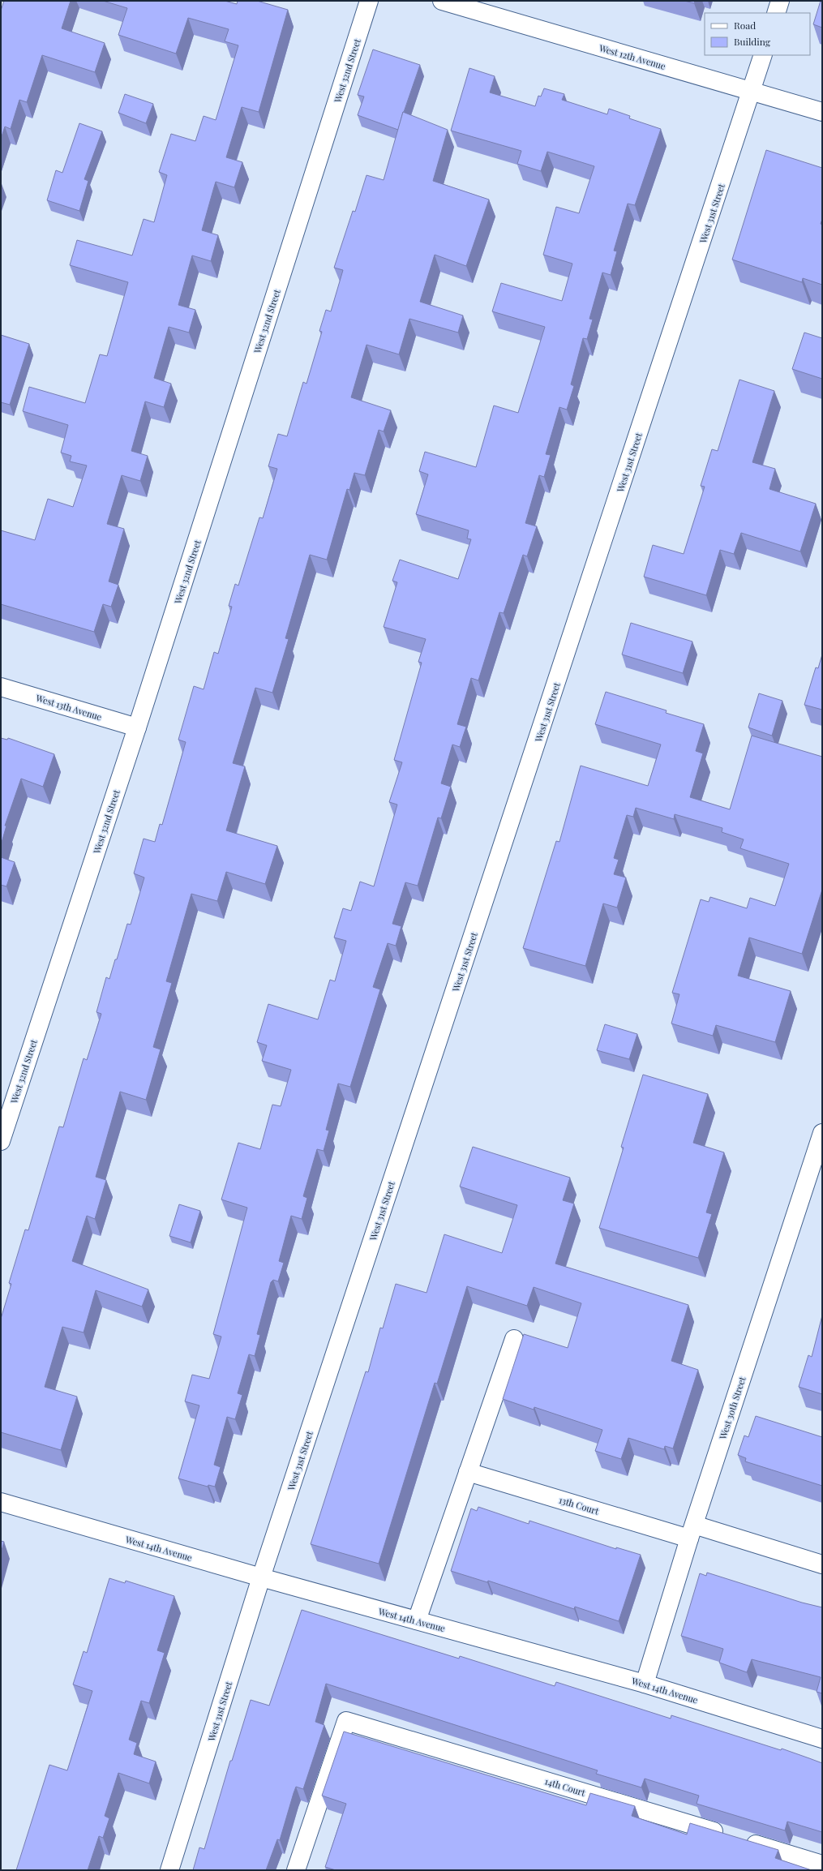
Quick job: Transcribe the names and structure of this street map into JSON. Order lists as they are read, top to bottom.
{
  "streets": {
    "street": [
      "West 12th Avenue",
      "West 32nd Street",
      "West 31st Street",
      "West 13th Avenue",
      "West 30th Street",
      "13th Court",
      "West 14th Avenue",
      "14th Court"
    ]
  },
  "crossings": [
    ["West 12th Avenue", "West 31st Street"],
    ["West 32nd Street", "West 13th Avenue"],
    ["West 31st Street", "West 14th Avenue"],
    ["West 30th Street", "13th Court"],
    ["West 30th Street", "West 14th Avenue"]
  ],
  "legend": ["Road", "Building"]
}
